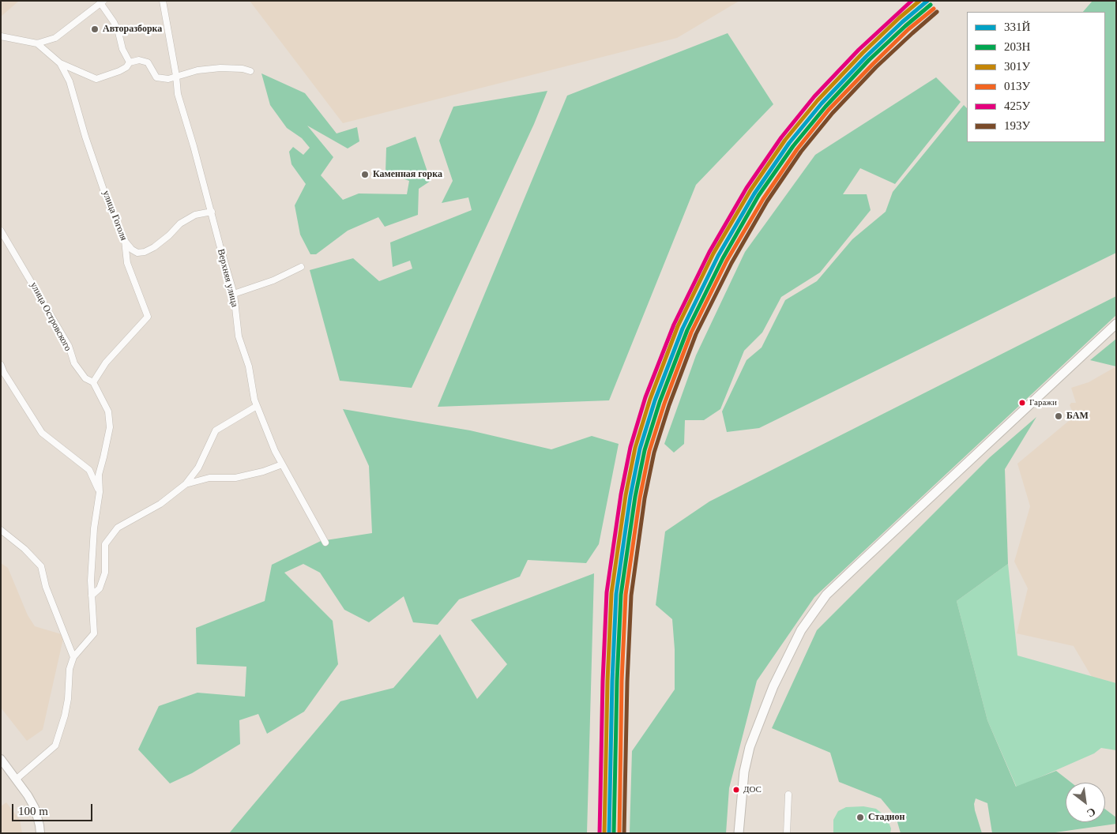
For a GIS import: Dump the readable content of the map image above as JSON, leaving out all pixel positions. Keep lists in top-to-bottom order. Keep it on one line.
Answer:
{"streets":{"street":["улица Гоголя","Верхняя улица","улица Островского"]},"crossings":[["улица Гоголя","улица Островского"]],"places":["Авторазборка","Каменная горка","Гаражи","БАМ","ДОС","Стадион"],"lines":["transit line 331Й","transit line 301У","transit line 425У","transit line 203Н","transit line 013У","transit line 193У"],"legend":["331Й","203Н","301У","013У","425У","193У"],"scale_bar":"100 m","north":"bottom right"}
